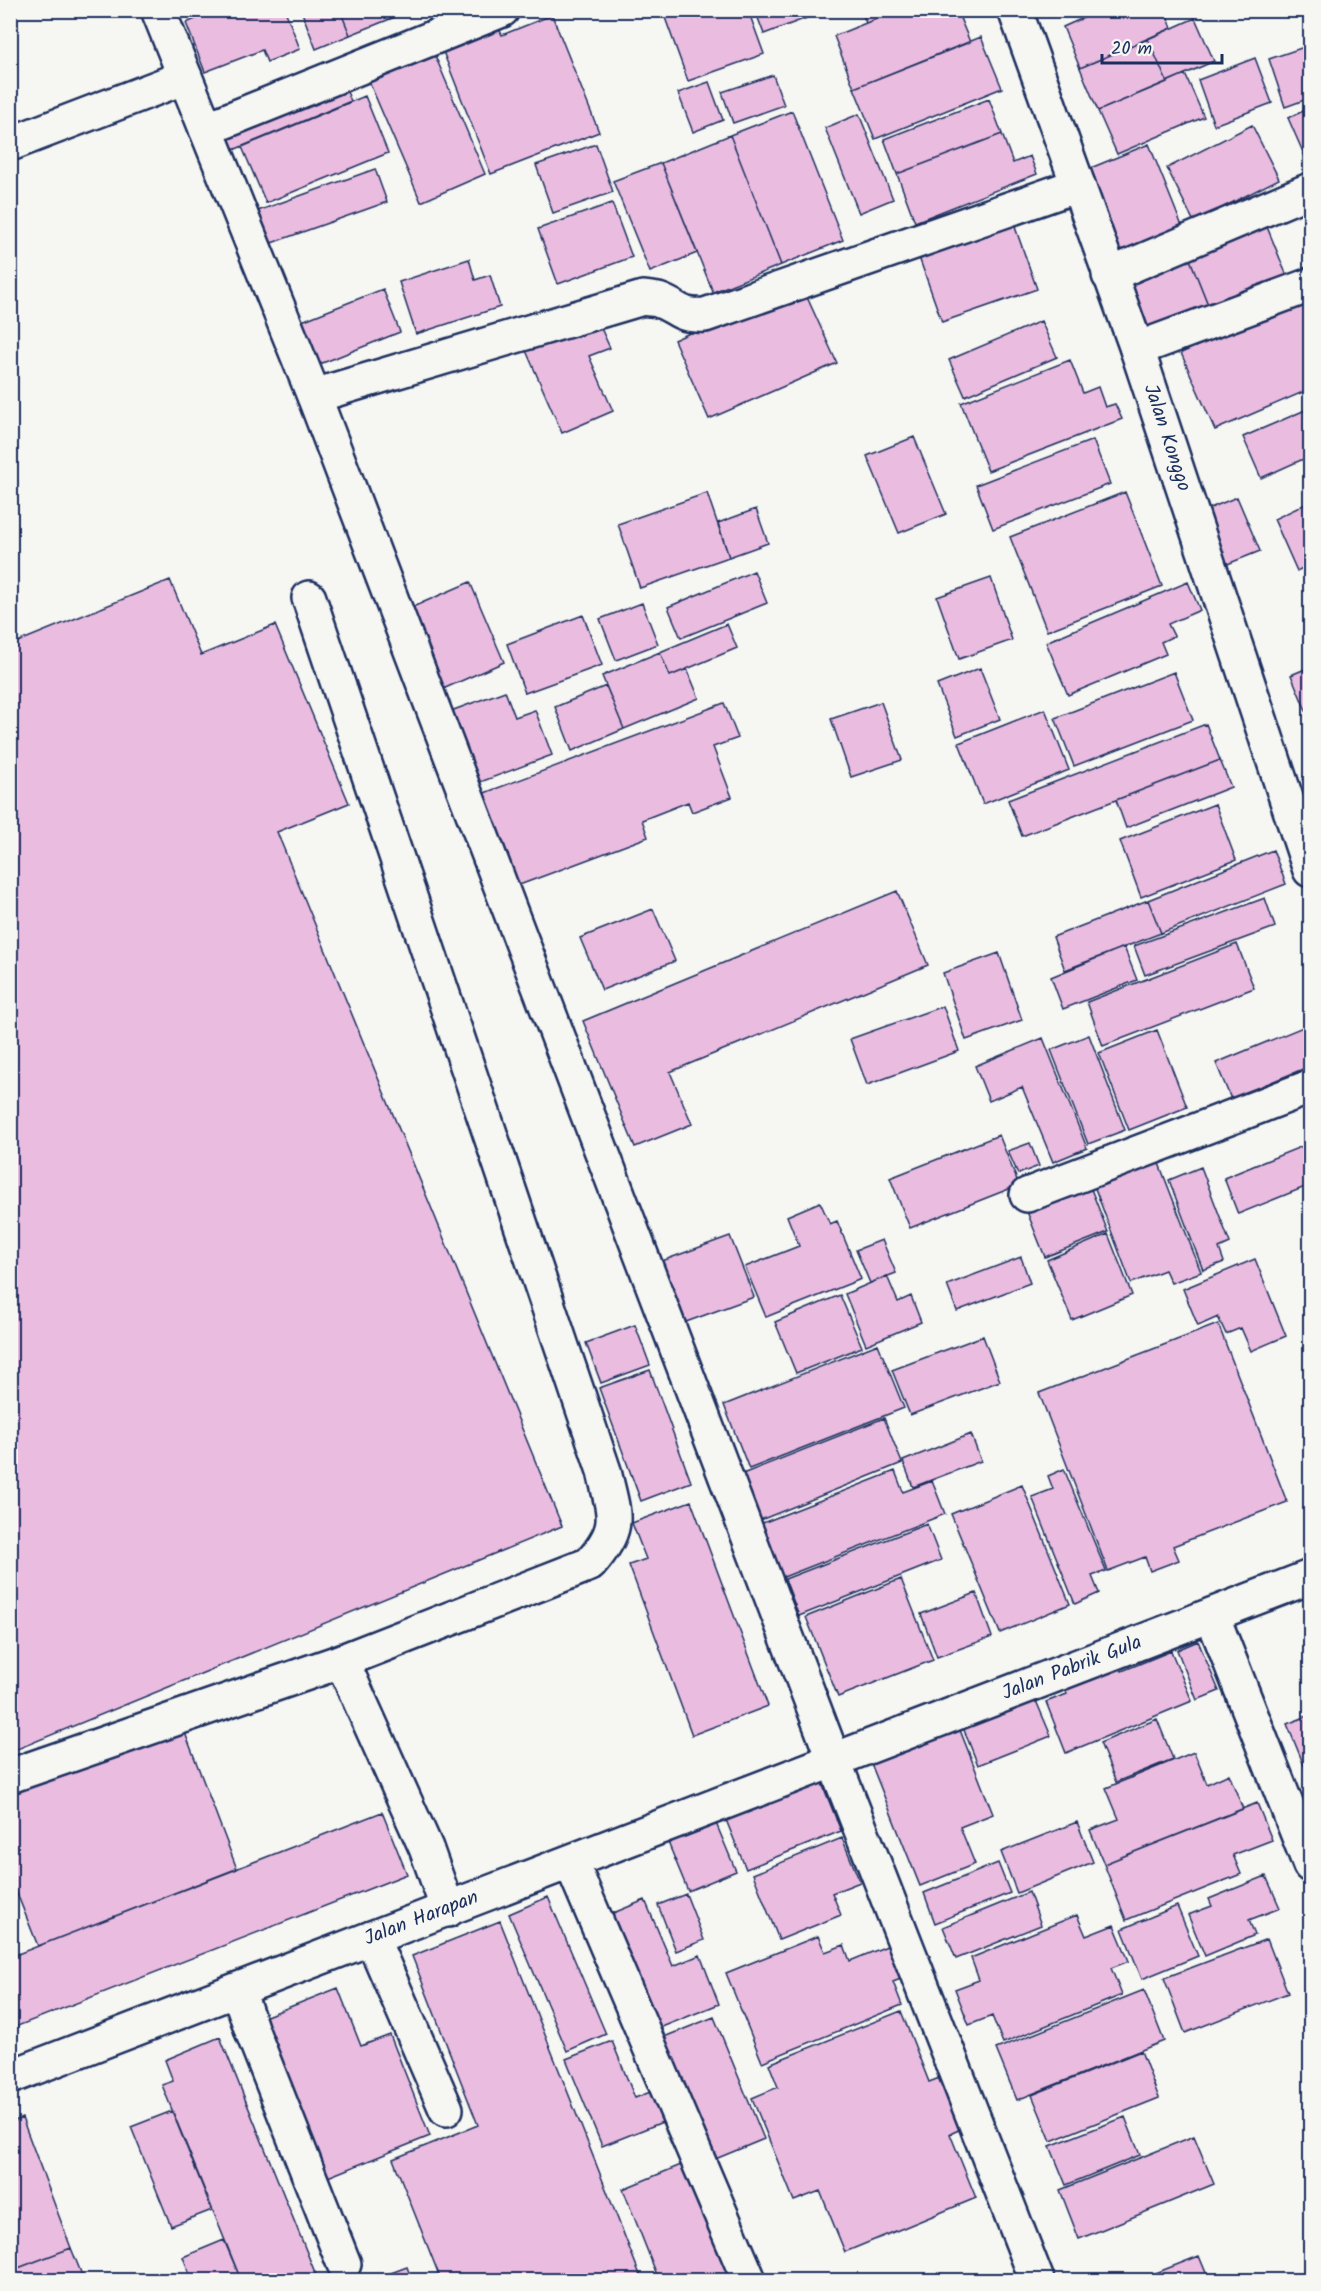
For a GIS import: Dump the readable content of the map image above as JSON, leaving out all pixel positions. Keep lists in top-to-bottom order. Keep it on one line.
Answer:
{"streets":{"street":["Jalan Konggo","Jalan Pabrik Gula","Jalan Harapan"]},"crossings":[["Jalan Pabrik Gula","Jalan Harapan"]],"scale_bar":"20 m"}
